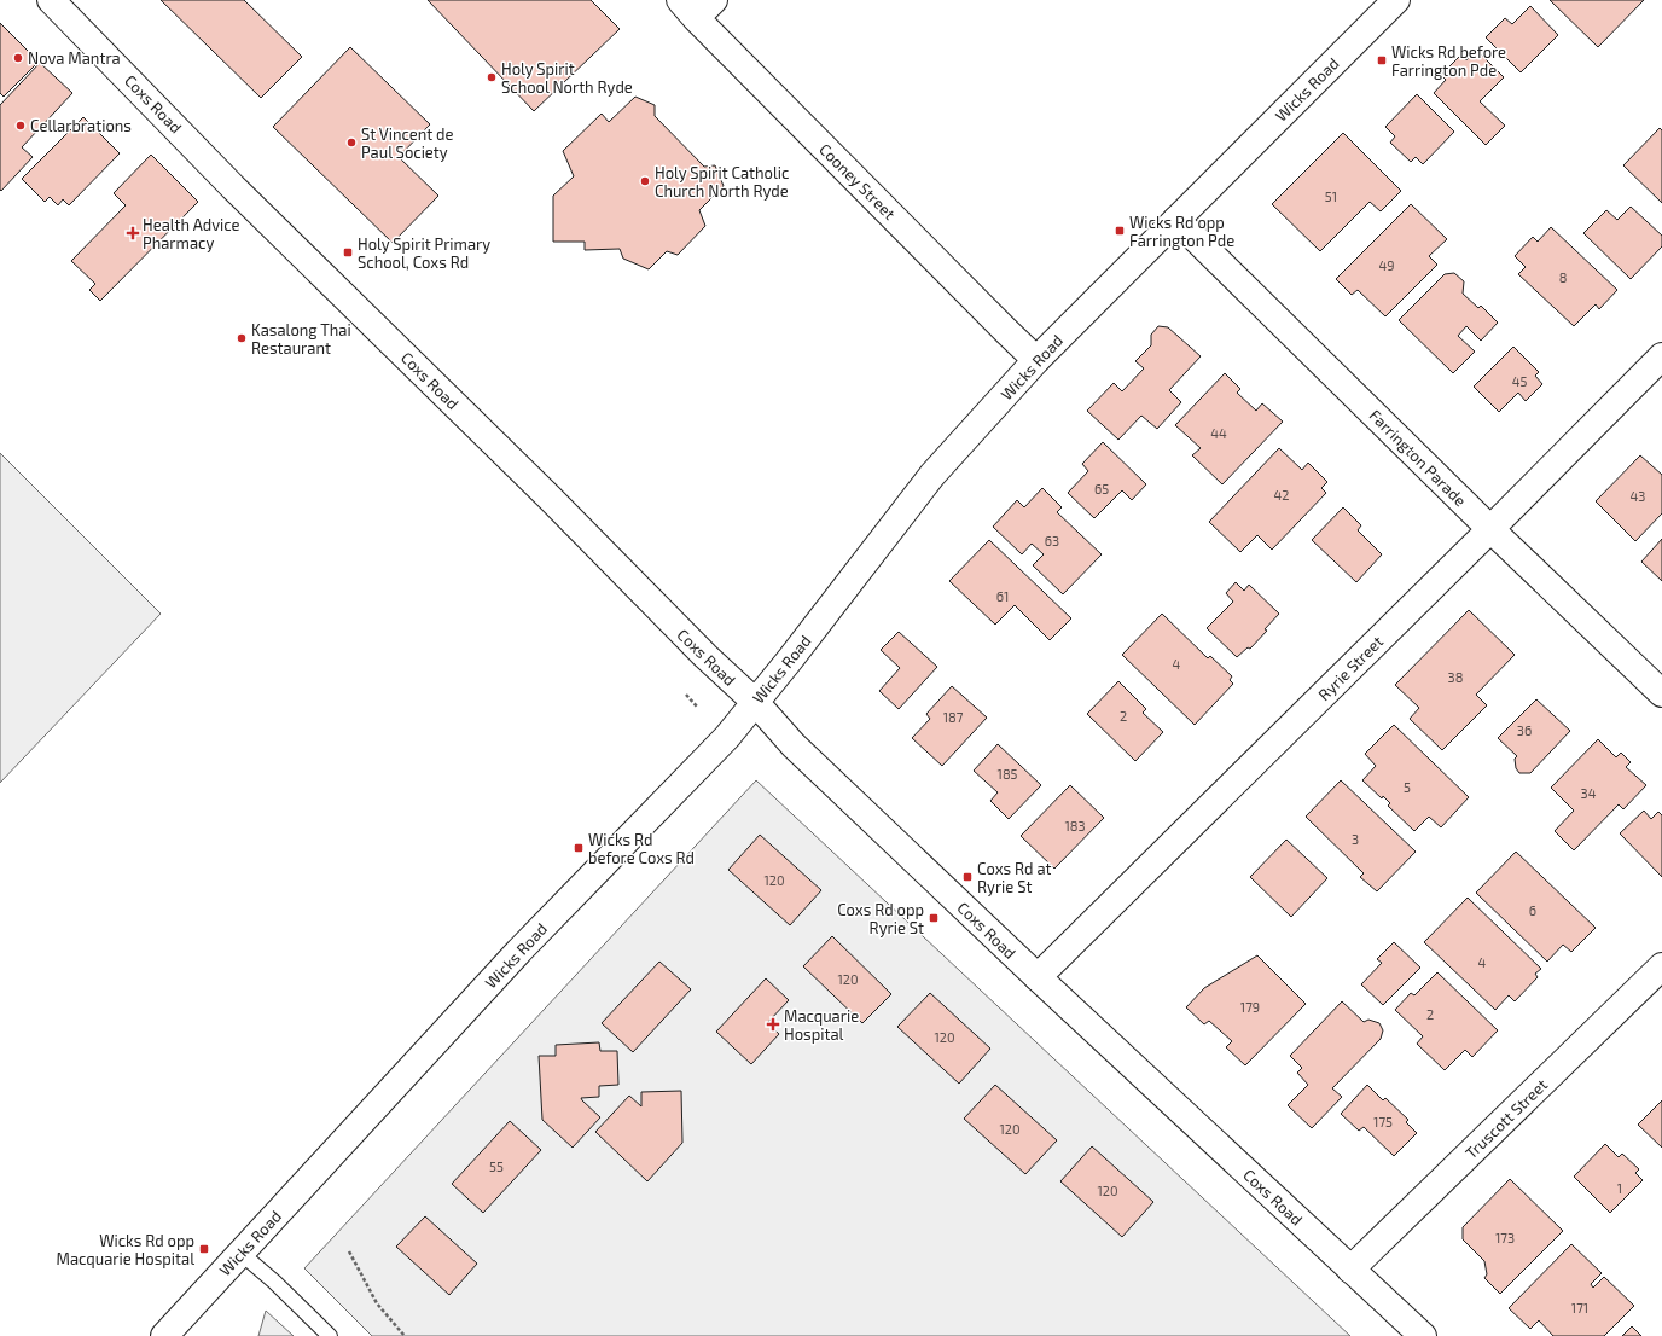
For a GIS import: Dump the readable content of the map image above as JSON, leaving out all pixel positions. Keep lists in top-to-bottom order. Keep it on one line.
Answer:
{"streets":{"street":["Wicks Road","Coxs Road","Cooney Street","Farrington Parade","Ryrie Street","Truscott Street"]},"crossings":[["Wicks Road","Coxs Road"],["Wicks Road","Cooney Street"],["Wicks Road","Farrington Parade"],["Coxs Road","Ryrie Street"],["Coxs Road","Truscott Street"],["Farrington Parade","Ryrie Street"]],"places":{"other":["Nova Mantra","Holy Spirit School North Ryde","Cellarbrations","St Vincent de Paul Society","Holy Spirit Catholic Church North Ryde","Kasalong Thai Restaurant"],"transit":["Wicks Rd before Farrington Pde","Wicks Rd opp Farrington Pde","Holy Spirit Primary School, Coxs Rd","Wicks Rd before Coxs Rd","Coxs Rd at Ryrie St","Coxs Rd opp Ryrie St","Wicks Rd opp Macquarie Hospital"],"health":["Health Advice Pharmacy","Macquarie Hospital"]},"house_numbers":["51","49","8","45","44","65","42","43","63","61","4","38","2","187","36","185","5","34","183","3","120","6","4","120","179","2","120","175","120","55","1","120","173","171"]}
